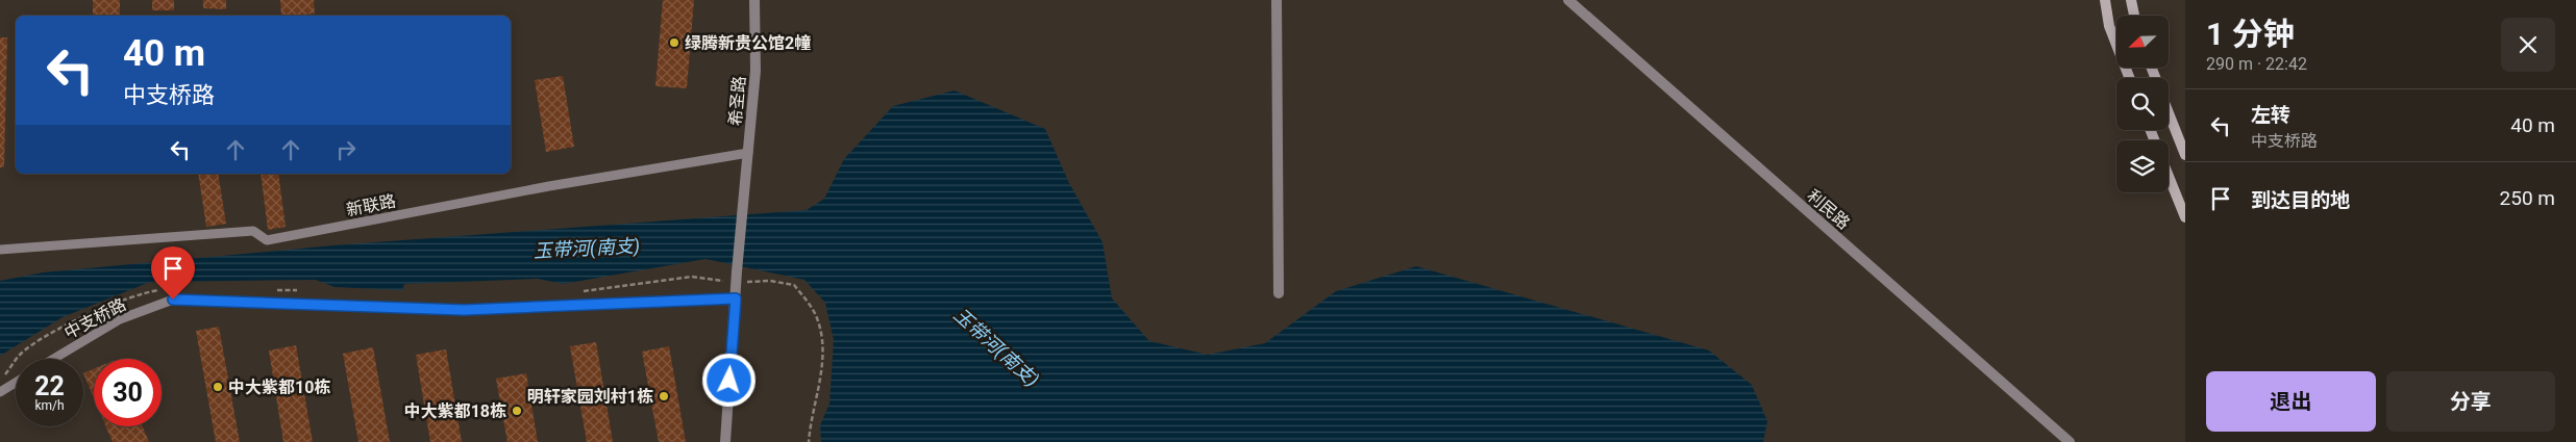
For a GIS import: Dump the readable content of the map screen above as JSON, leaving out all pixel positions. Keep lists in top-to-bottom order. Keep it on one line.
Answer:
{"streets":{"street":["希圣路","利民路"],"lane":["新联路","中支桥路"]},"crossings":[["希圣路","新联路"],["希圣路","中支桥路"]],"water":["玉带河(南支)"],"places":["绿腾新贵公馆2幢","中大紫都10栋","明轩家园刘村1栋","中大紫都18栋"],"north":"bottom left","page":{"heading":["1 分钟","290 m · 22:42"],"turn":["40 m","中支桥路"],"list":[{"name":"左转","note":"中支桥路","value":"40 m"},{"name":"到达目的地","value":"250 m"}],"speed":"22 km/h","limit":"30","buttons":["退出","分享"]}}
